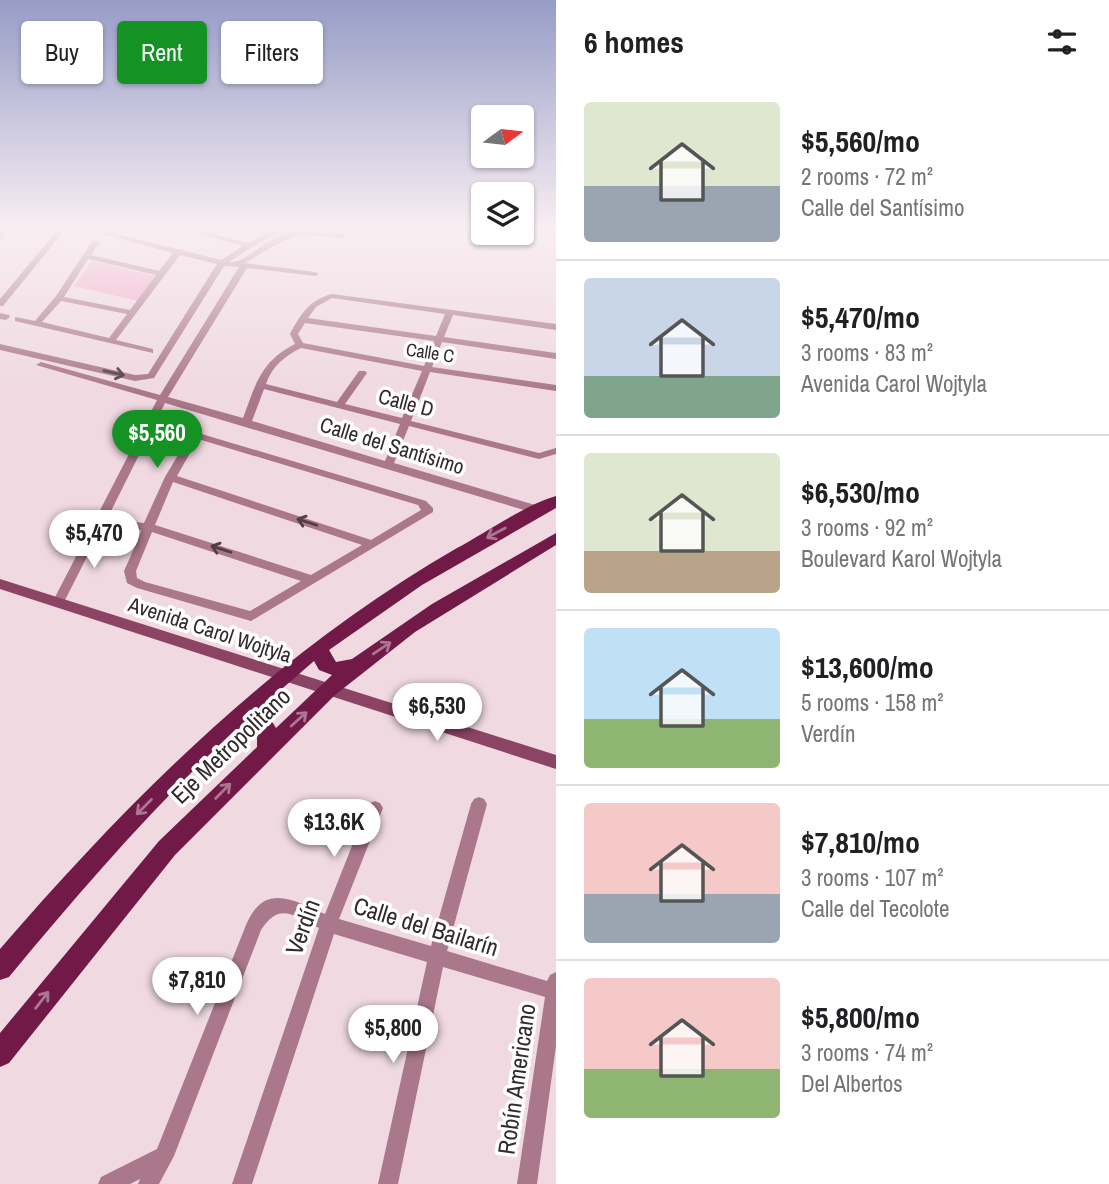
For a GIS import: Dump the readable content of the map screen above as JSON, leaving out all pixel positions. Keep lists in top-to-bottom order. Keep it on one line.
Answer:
{"streets":{"main road":["Eje Metropolitano"],"street":["Calle C","Calle D","Calle del Santísimo","Avenida Carol Wojtyla","Verdín","Calle del Bailarín","Robín Americano"]},"crossings":[["Calle del Santísimo","Eje Metropolitano"],["Avenida Carol Wojtyla","Eje Metropolitano"],["Verdín","Calle del Bailarín"],["Calle del Bailarín","Robín Americano"]],"north":"right","page":{"heading":"6 homes","chip":["Buy","Rent","Filters"],"list":[{"name":"$5,560/mo","note":"2 rooms · 72 m² · Calle del Santísimo"},{"name":"$5,470/mo","note":"3 rooms · 83 m² · Avenida Carol Wojtyla"},{"name":"$6,530/mo","note":"3 rooms · 92 m² · Boulevard Karol Wojtyla"},{"name":"$13,600/mo","note":"5 rooms · 158 m² · Verdín"},{"name":"$7,810/mo","note":"3 rooms · 107 m² · Calle del Tecolote"},{"name":"$5,800/mo","note":"3 rooms · 74 m² · Del Albertos"}],"price":["$5,560","$5,470","$6,530","$13.6K","$7,810","$5,800"]}}
